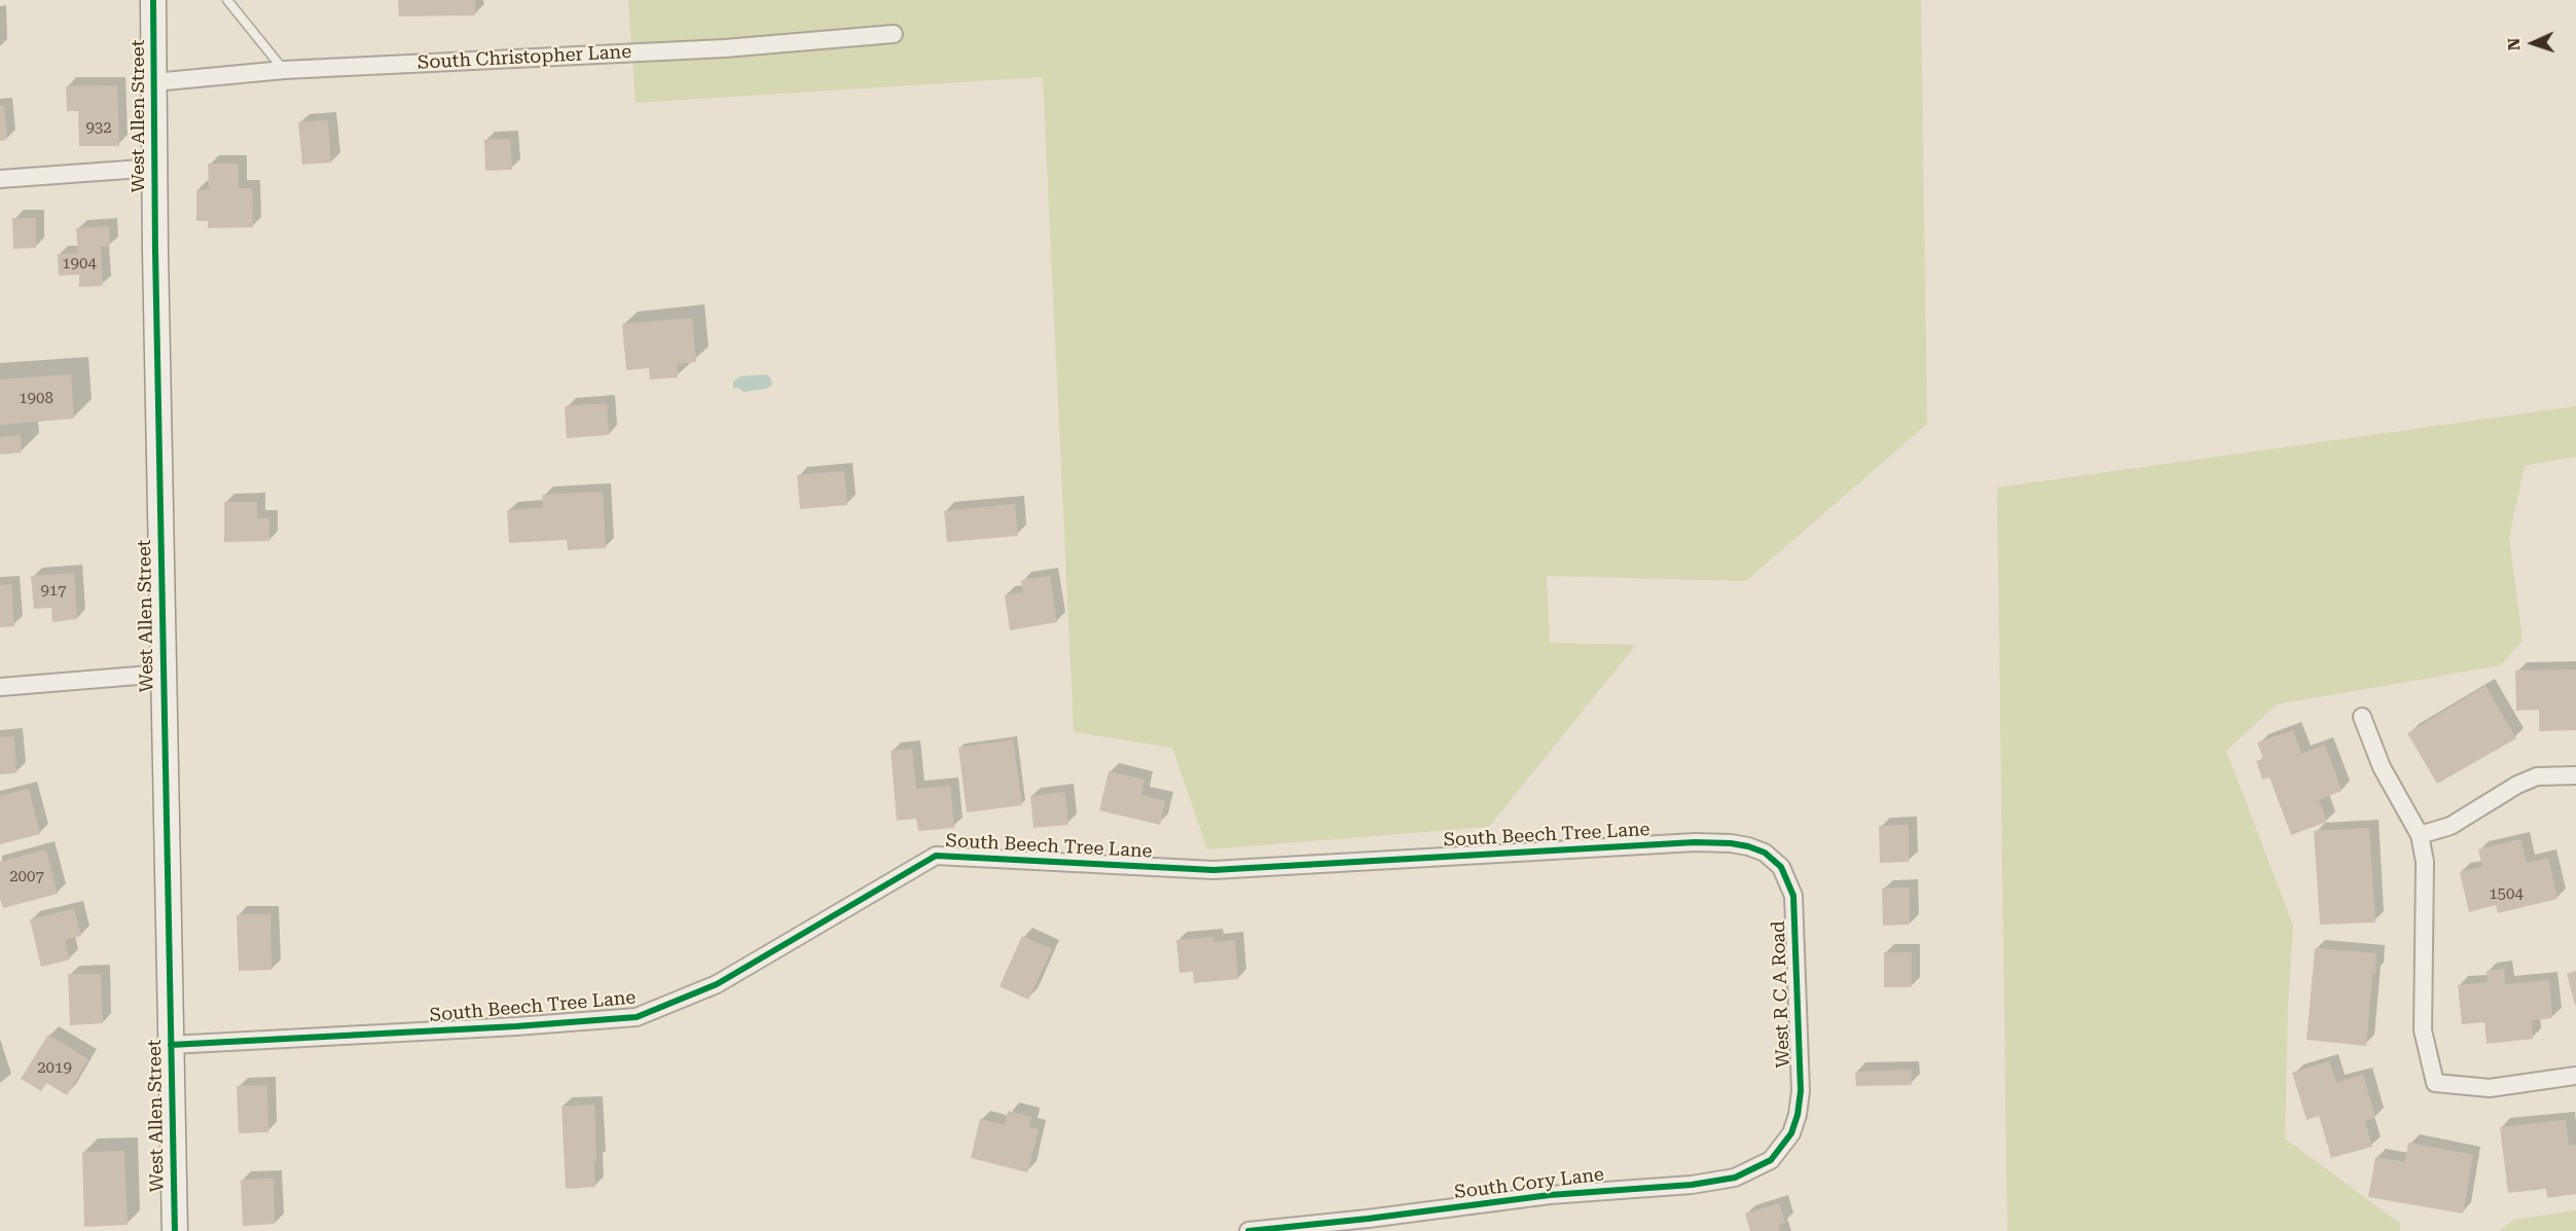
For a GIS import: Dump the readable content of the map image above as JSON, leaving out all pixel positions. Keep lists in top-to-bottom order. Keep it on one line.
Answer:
{"streets":{"street":["South Christopher Lane","West Allen Street","South Beech Tree Lane","West R C A Road","South Cory Lane"]},"crossings":[["South Christopher Lane","West Allen Street"],["West Allen Street","South Beech Tree Lane"],["South Beech Tree Lane","West R C A Road"],["West R C A Road","South Cory Lane"]],"house_numbers":["932","1904","1908","917","2007","1504","2019"],"north":"left"}
